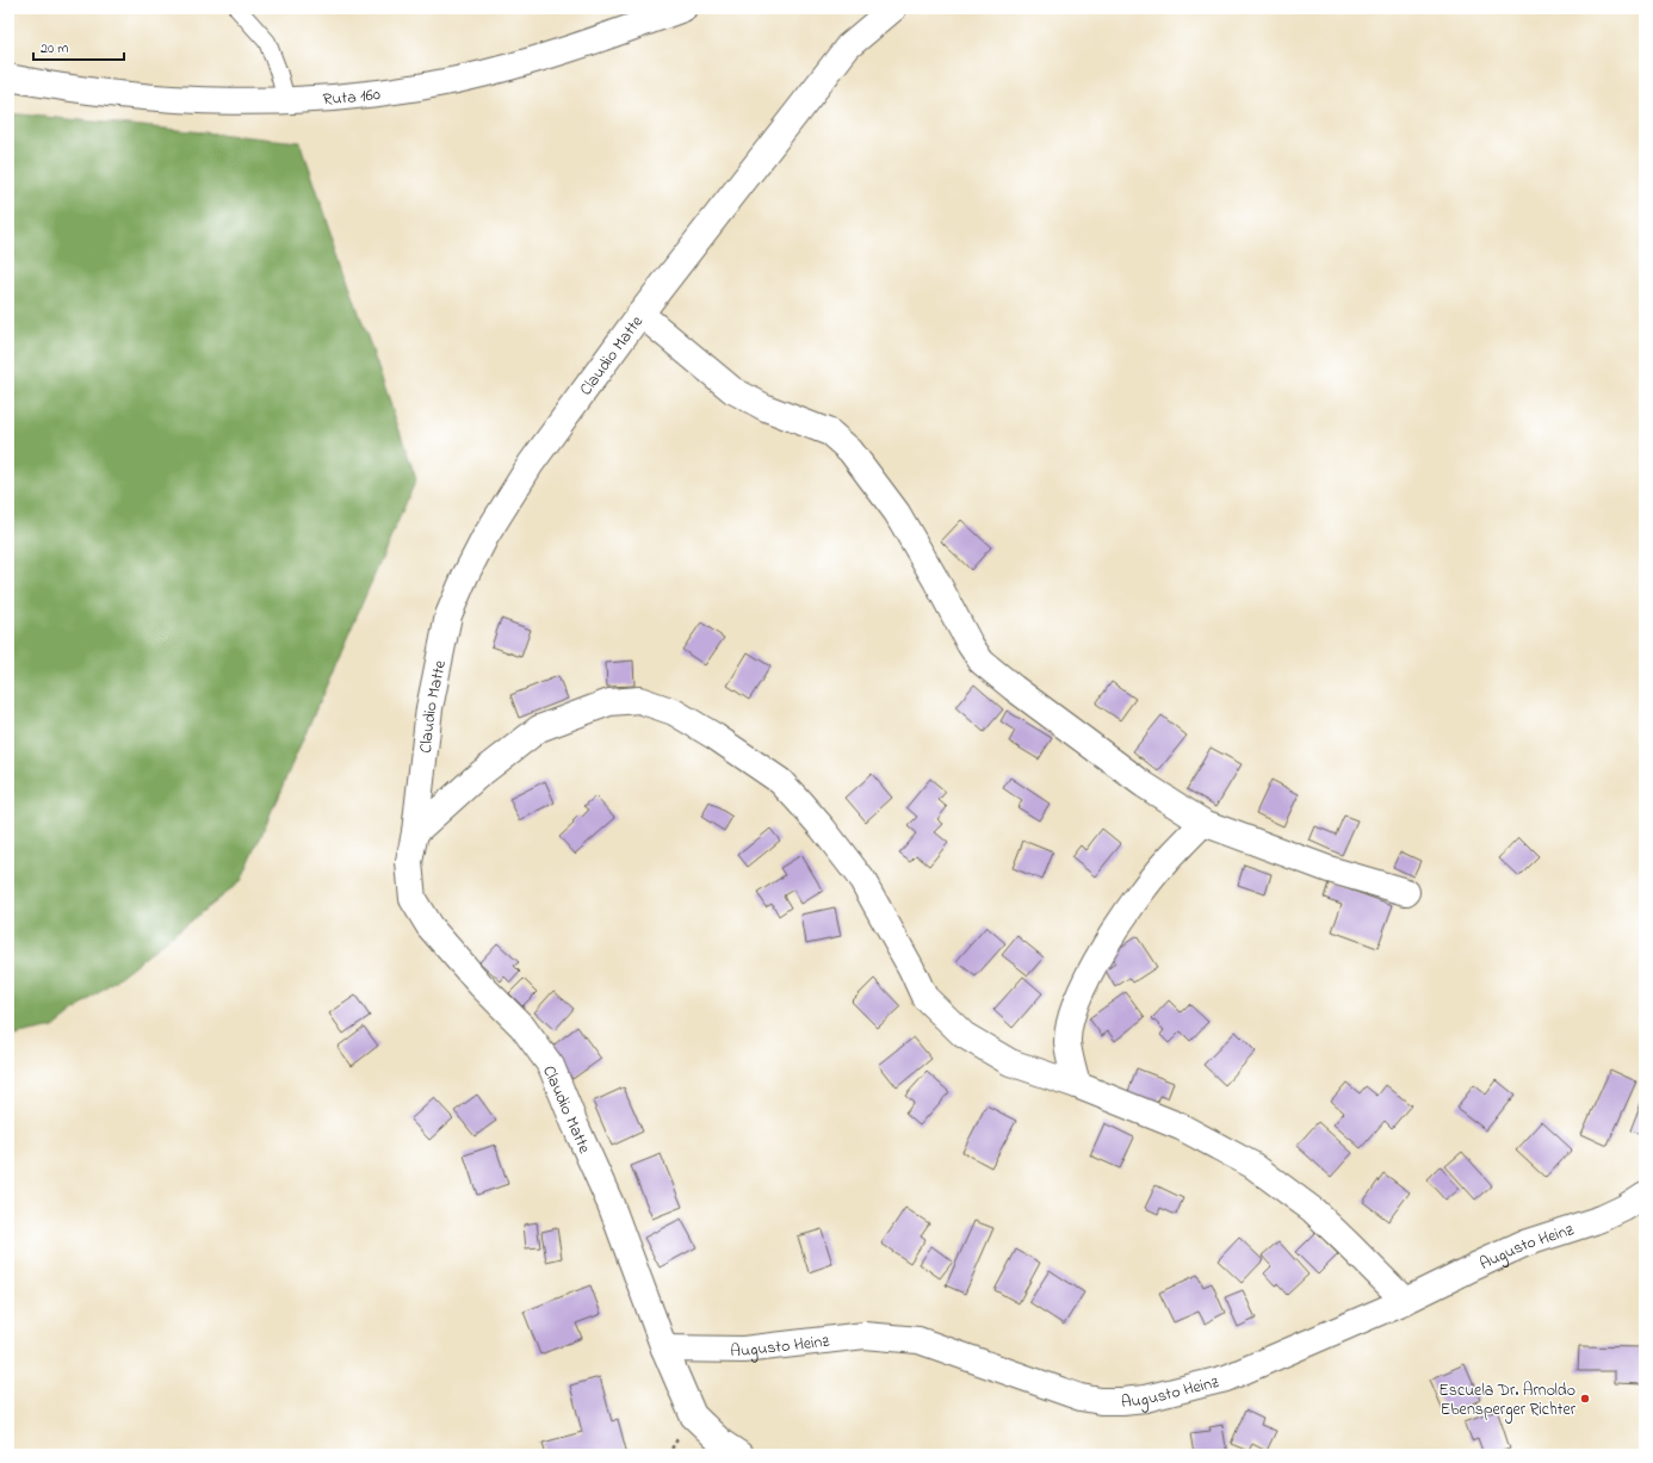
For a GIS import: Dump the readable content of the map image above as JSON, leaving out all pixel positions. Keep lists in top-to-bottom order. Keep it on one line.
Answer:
{"streets":{"street":["Ruta 160","Claudio Matte","Augusto Heinz"]},"crossings":[["Claudio Matte","Augusto Heinz"]],"places":["Escuela Dr. Arnoldo Ebensperger Richter"],"scale_bar":"20 m"}
